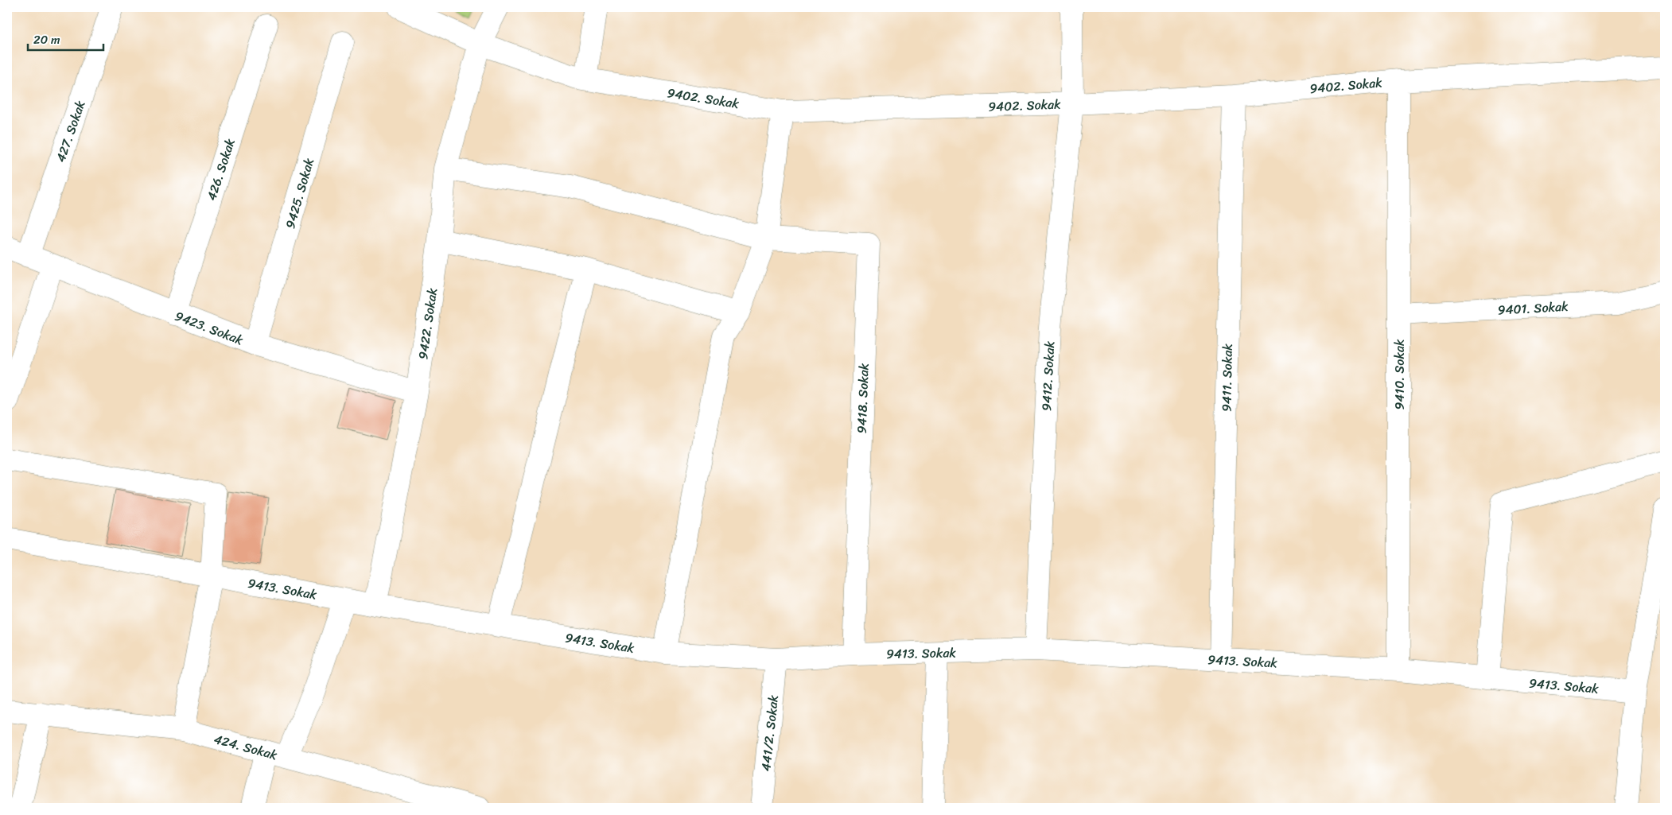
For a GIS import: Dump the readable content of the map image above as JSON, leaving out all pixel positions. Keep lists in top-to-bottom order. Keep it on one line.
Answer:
{"streets":{"street":["9402. Sokak","427. Sokak","426. Sokak","9425. Sokak","9401. Sokak","9422. Sokak","9423. Sokak","9410. Sokak","9412. Sokak","9411. Sokak","9418. Sokak","9413. Sokak","441/2. Sokak","424. Sokak"]},"crossings":[["9402. Sokak","9422. Sokak"],["9402. Sokak","9410. Sokak"],["9402. Sokak","9412. Sokak"],["9402. Sokak","9411. Sokak"],["427. Sokak","9423. Sokak"],["426. Sokak","9423. Sokak"],["9425. Sokak","9423. Sokak"],["9401. Sokak","9410. Sokak"],["9422. Sokak","9423. Sokak"],["9422. Sokak","9413. Sokak"],["9410. Sokak","9413. Sokak"],["9412. Sokak","9413. Sokak"],["9411. Sokak","9413. Sokak"],["9418. Sokak","9413. Sokak"],["9413. Sokak","441/2. Sokak"]],"scale_bar":"20 m"}
